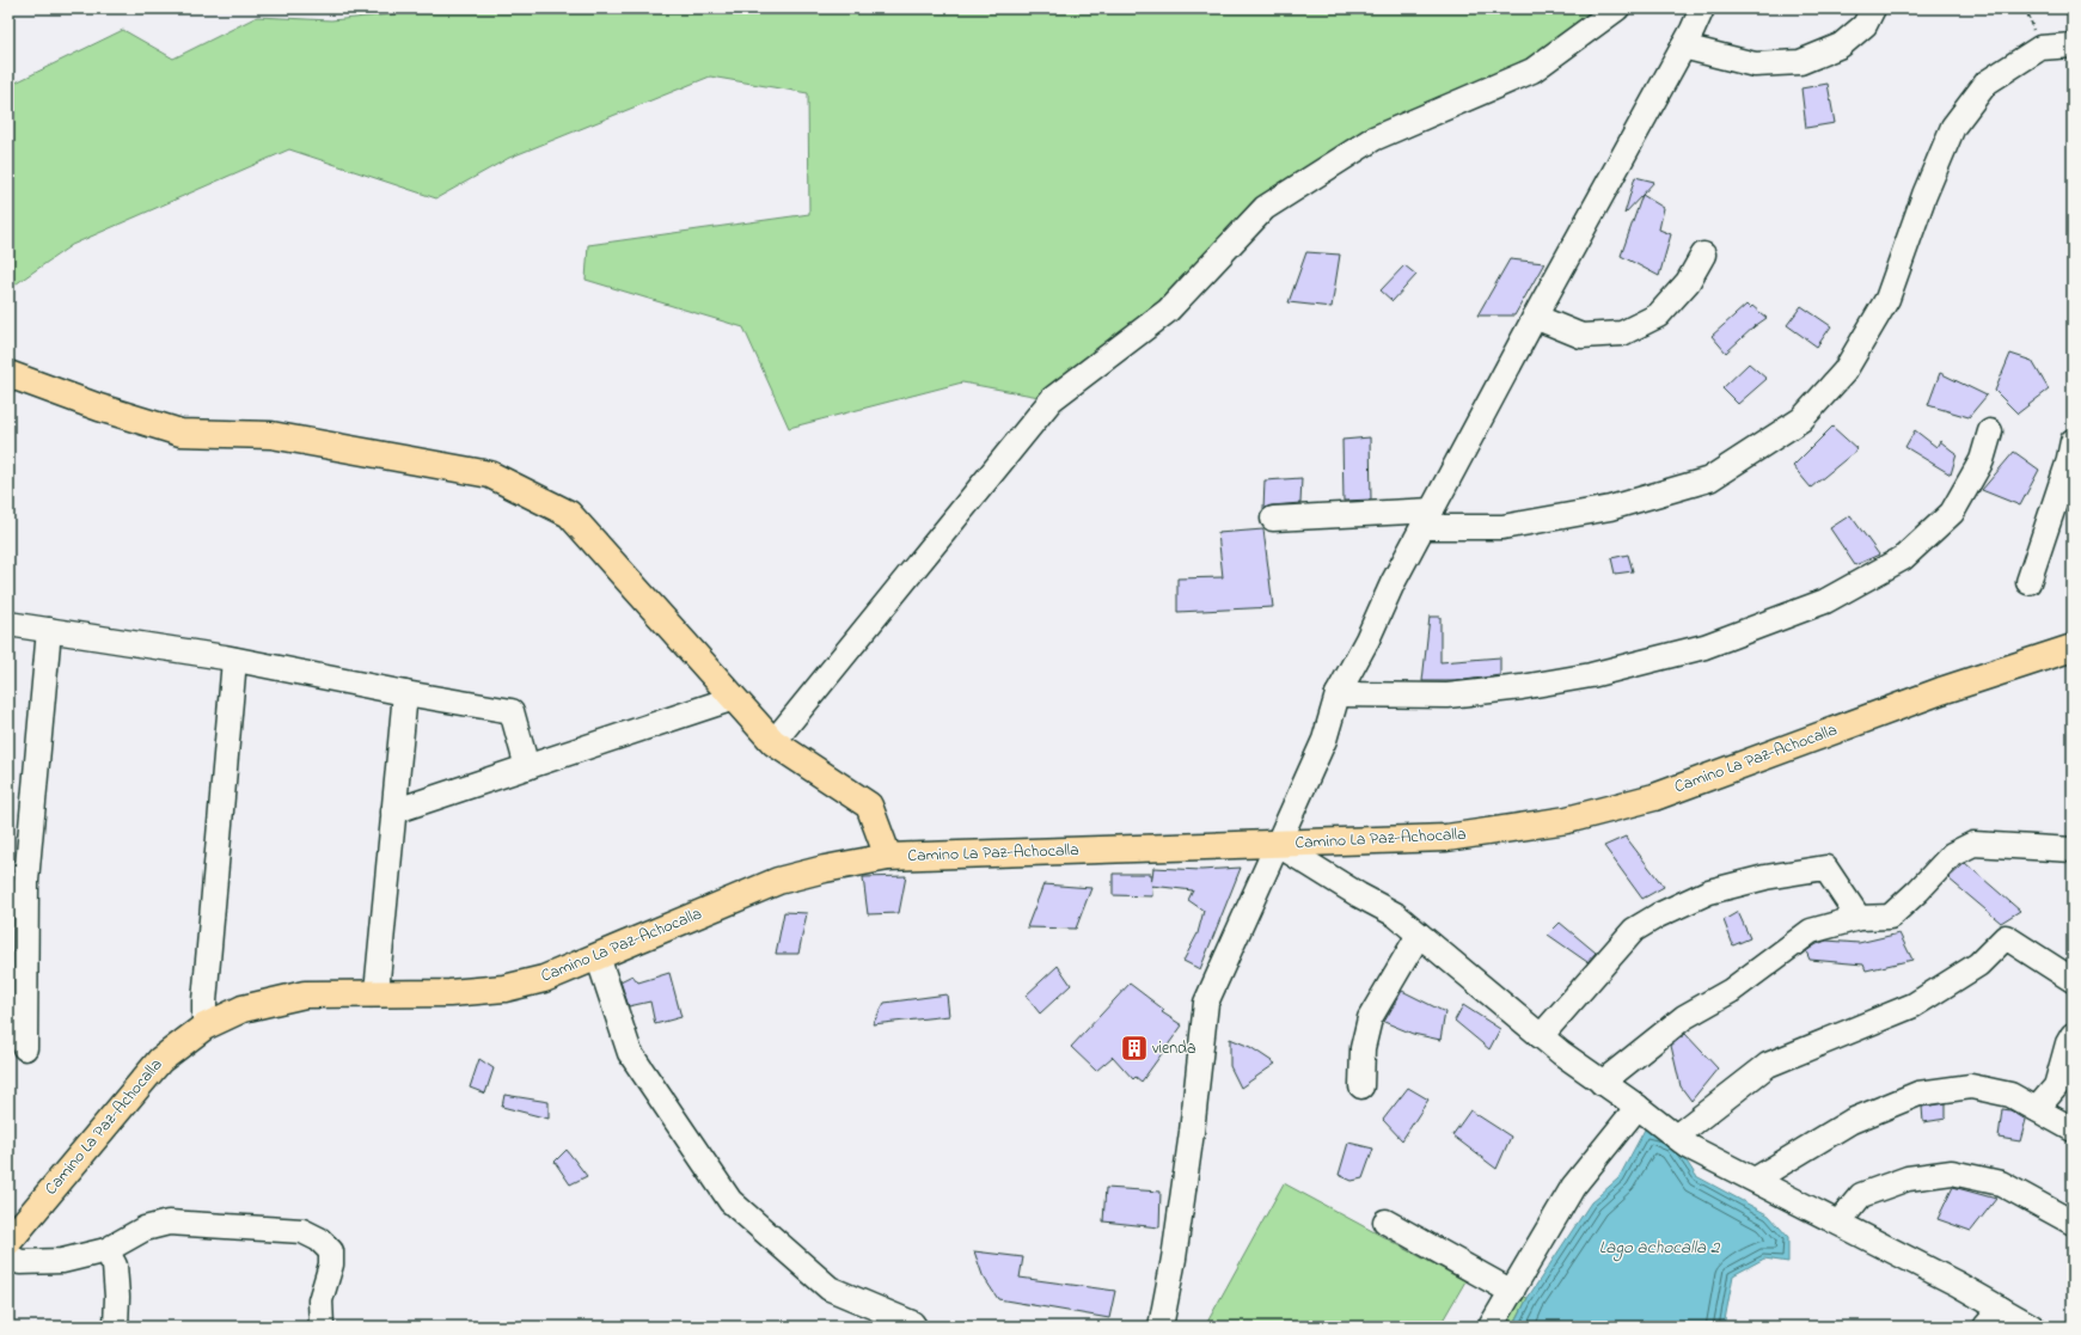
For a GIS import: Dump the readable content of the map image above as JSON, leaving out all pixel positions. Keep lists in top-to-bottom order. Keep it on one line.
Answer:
{"streets":{"main road":["Camino La Paz-Achocalla"]},"water":["Lago achocalla 2"],"places":{"building":["vienda"]}}
